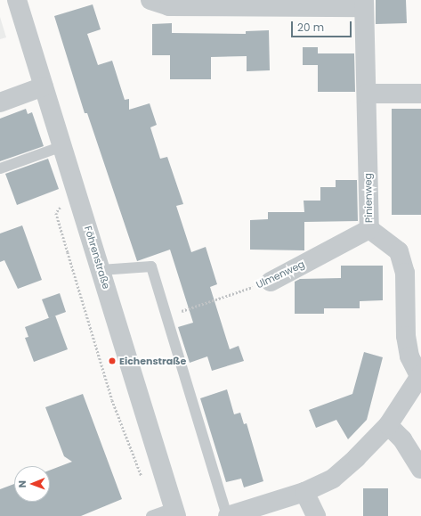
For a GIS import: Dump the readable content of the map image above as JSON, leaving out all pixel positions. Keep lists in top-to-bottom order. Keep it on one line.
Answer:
{"streets":{"street":["Pinienweg","Föhrenstraße","Ulmenweg"]},"crossings":[["Pinienweg","Ulmenweg"]],"places":["Eichenstraße"],"scale_bar":"20 m","north":"left"}
